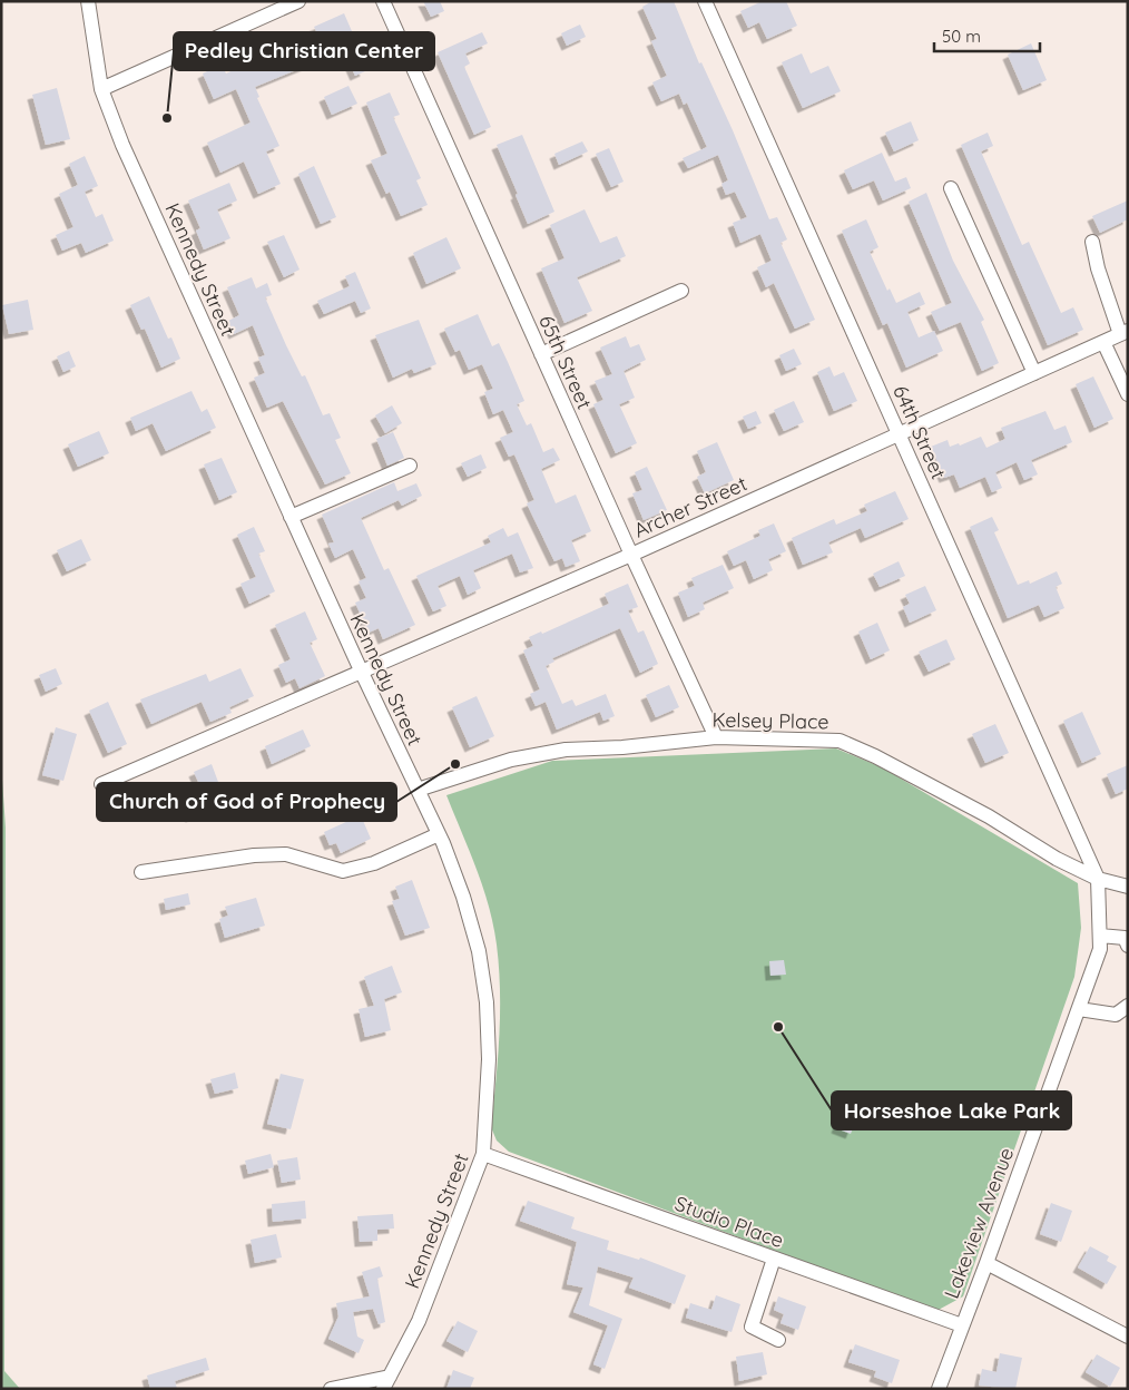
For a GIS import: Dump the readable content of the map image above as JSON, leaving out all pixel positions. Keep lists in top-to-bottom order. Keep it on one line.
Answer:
{"streets":{"street":["Kennedy Street","65th Street","64th Street","Archer Street","Kelsey Place","Studio Place","Lakeview Avenue"]},"crossings":[["Kennedy Street","Archer Street"],["Kennedy Street","Kelsey Place"],["Kennedy Street","Studio Place"],["65th Street","Archer Street"],["65th Street","Kelsey Place"],["64th Street","Archer Street"],["64th Street","Kelsey Place"],["64th Street","Lakeview Avenue"],["Kelsey Place","Lakeview Avenue"],["Studio Place","Lakeview Avenue"]],"places":["Pedley Christian Center","Church of God of Prophecy","Horseshoe Lake Park"],"scale_bar":"50 m"}
